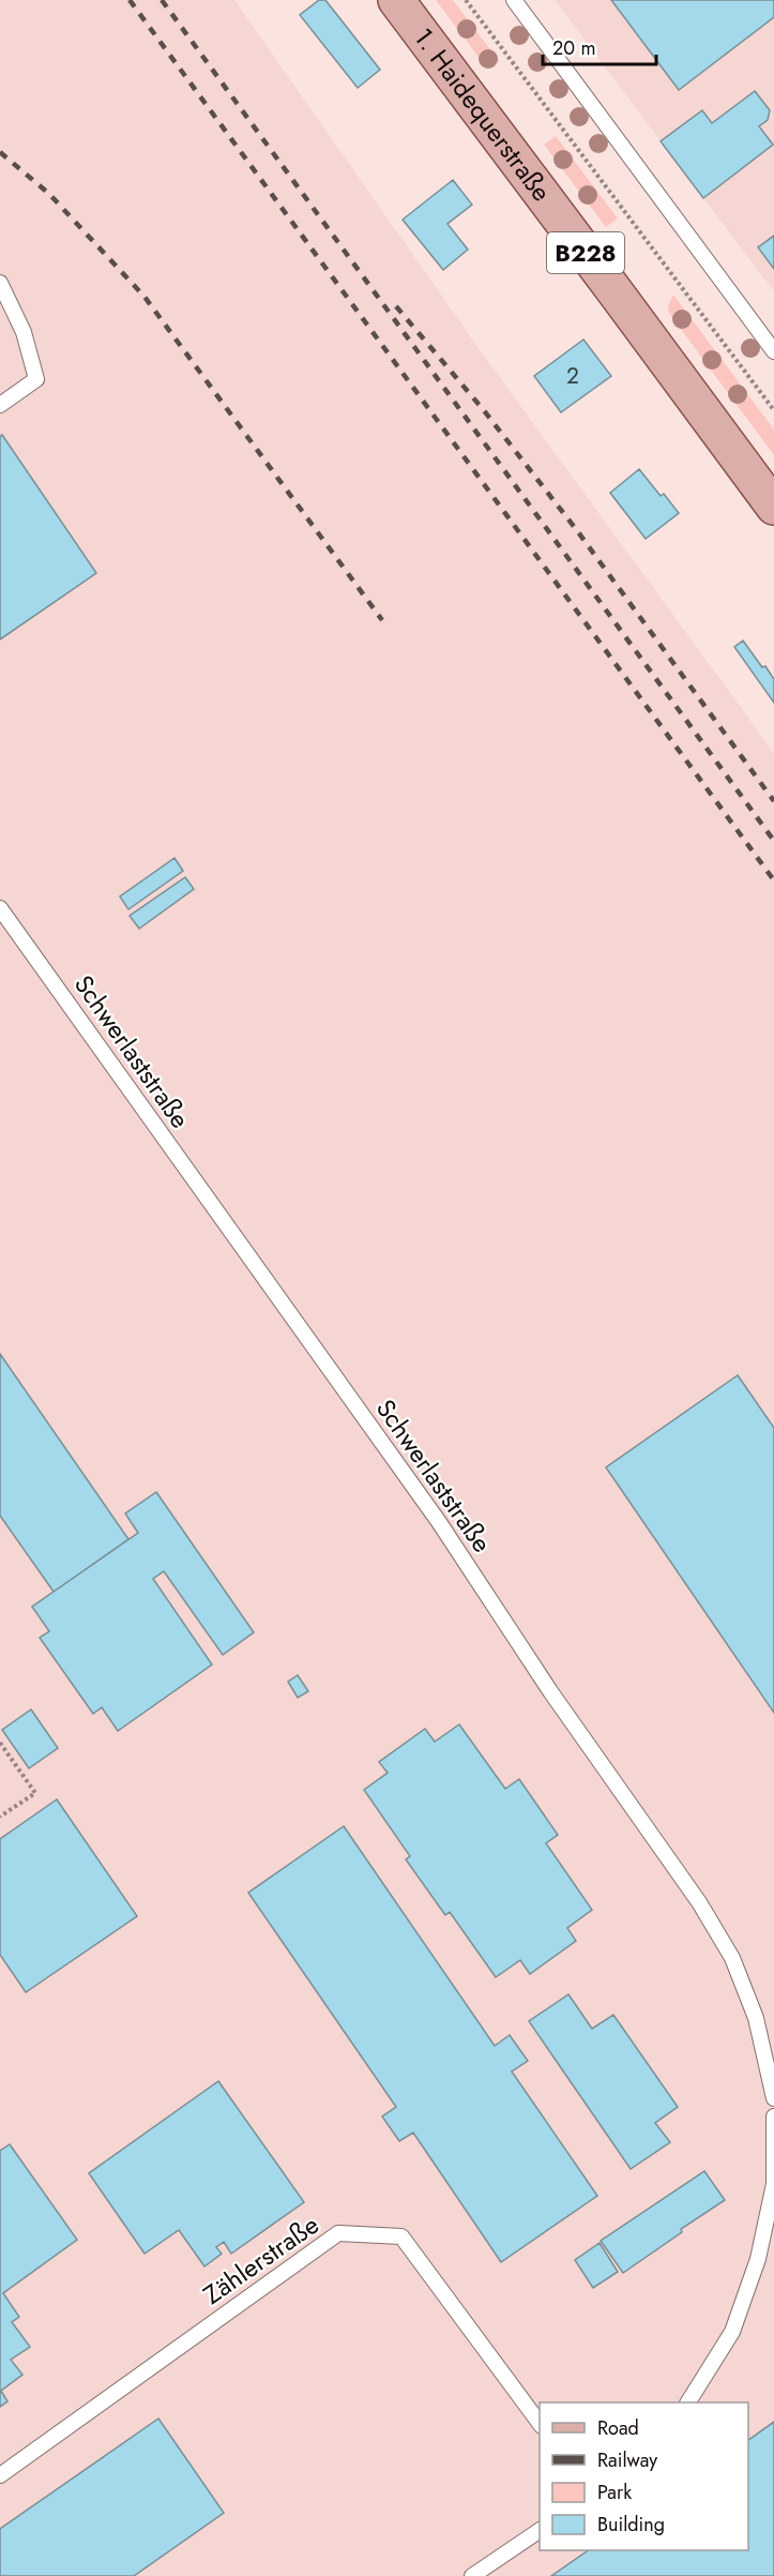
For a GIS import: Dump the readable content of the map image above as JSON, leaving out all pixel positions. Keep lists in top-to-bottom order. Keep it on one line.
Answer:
{"streets":{"main road":["1. Haidequerstraße","B228"],"lane":["Schwerlaststraße","Zählerstraße"]},"house_numbers":["2"],"legend":["Road","Railway","Park","Building"],"scale_bar":"20 m"}
